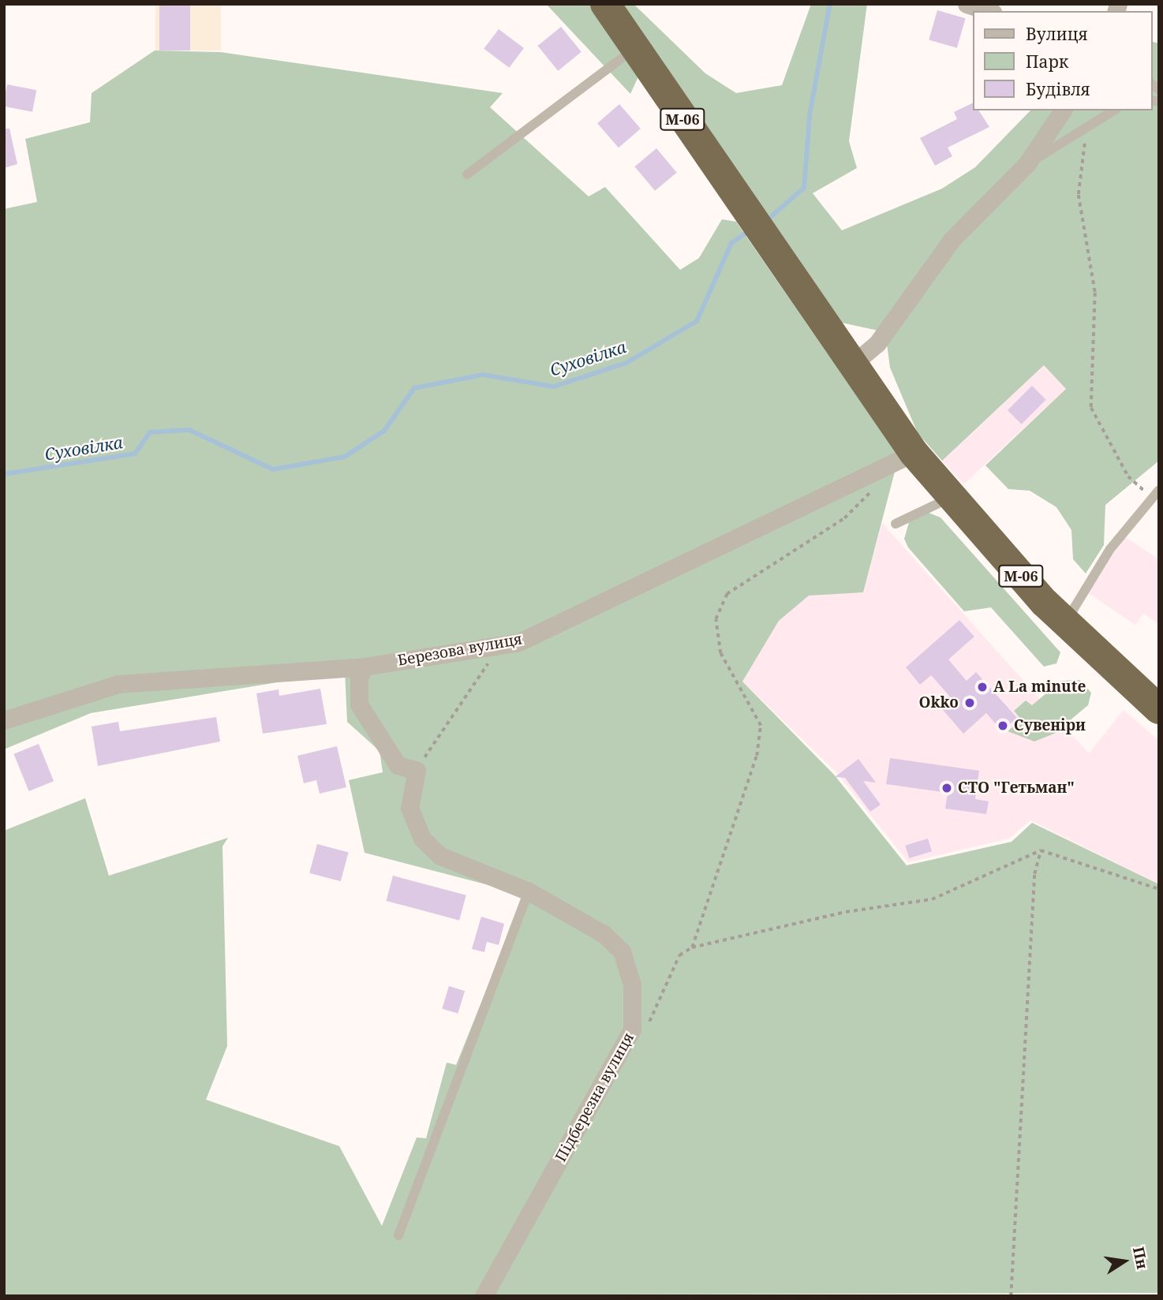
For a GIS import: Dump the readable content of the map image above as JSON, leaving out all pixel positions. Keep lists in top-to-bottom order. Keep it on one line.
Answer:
{"streets":{"highway":["М-06"],"street":["Березова вулиця","Підберезна вулиця"]},"crossings":[["М-06","Березова вулиця"]],"water":["Суховілка"],"places":["A La minute","Okko","Сувеніри","СТО \"Гетьман\""],"legend":["Вулиця","Парк","Будівля"],"north":"right"}
